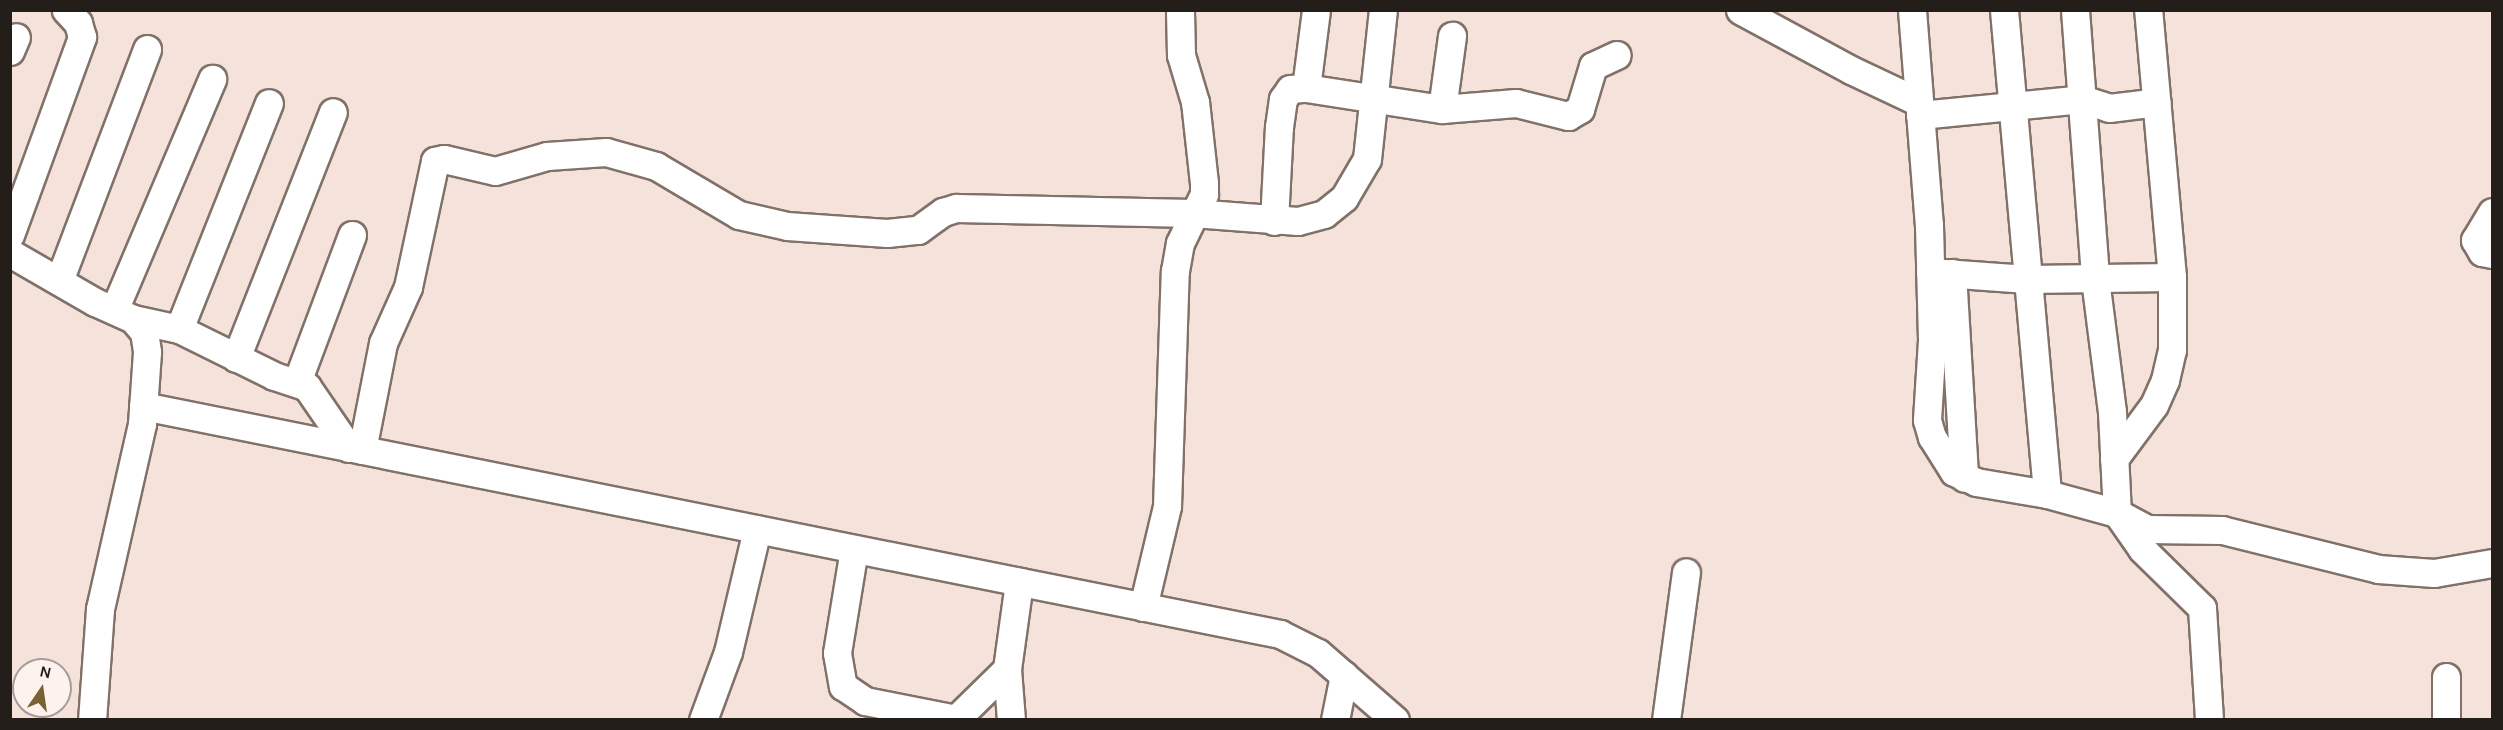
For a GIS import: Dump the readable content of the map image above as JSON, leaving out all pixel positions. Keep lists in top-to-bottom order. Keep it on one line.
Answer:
{"north":"top"}
